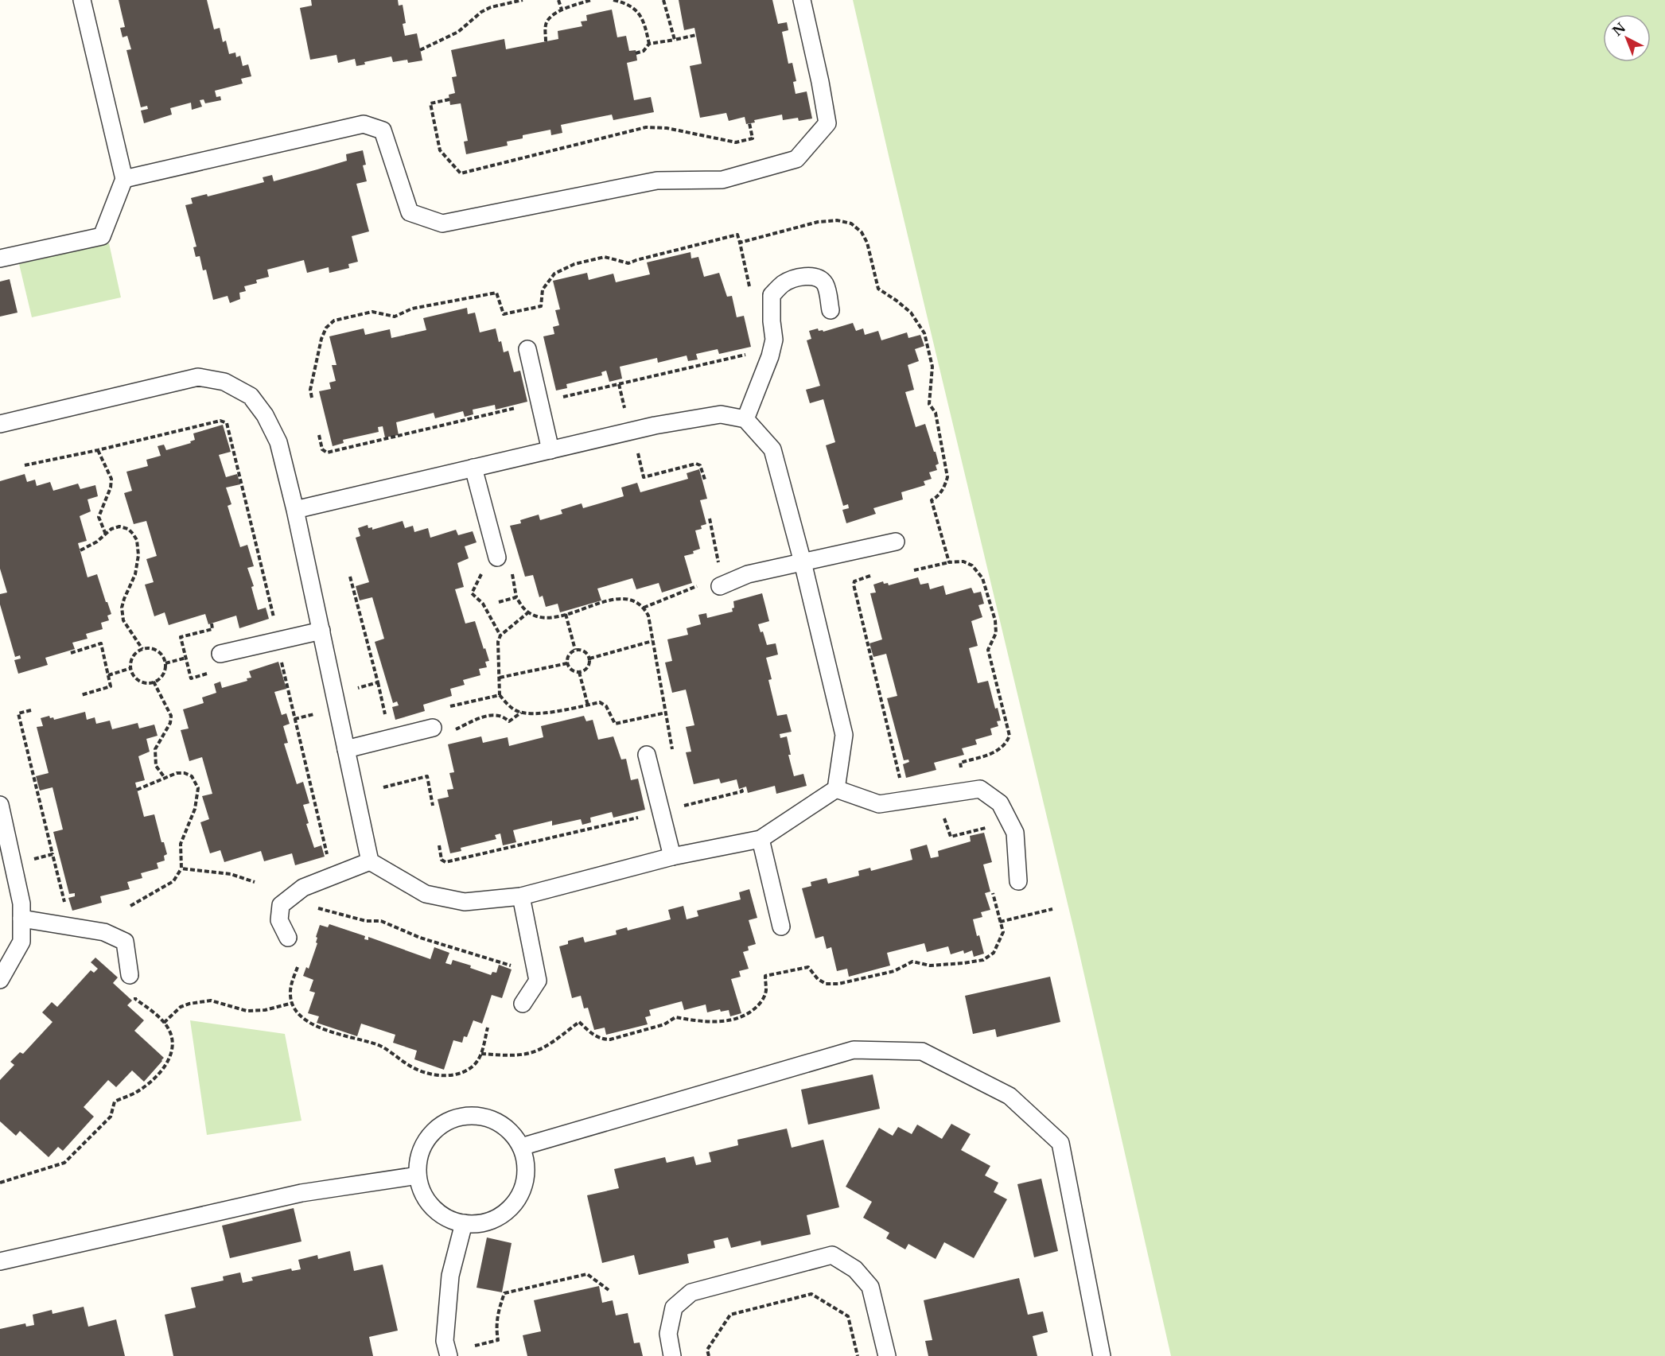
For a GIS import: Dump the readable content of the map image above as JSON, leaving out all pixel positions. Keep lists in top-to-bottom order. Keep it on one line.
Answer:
{"north":"top left"}
